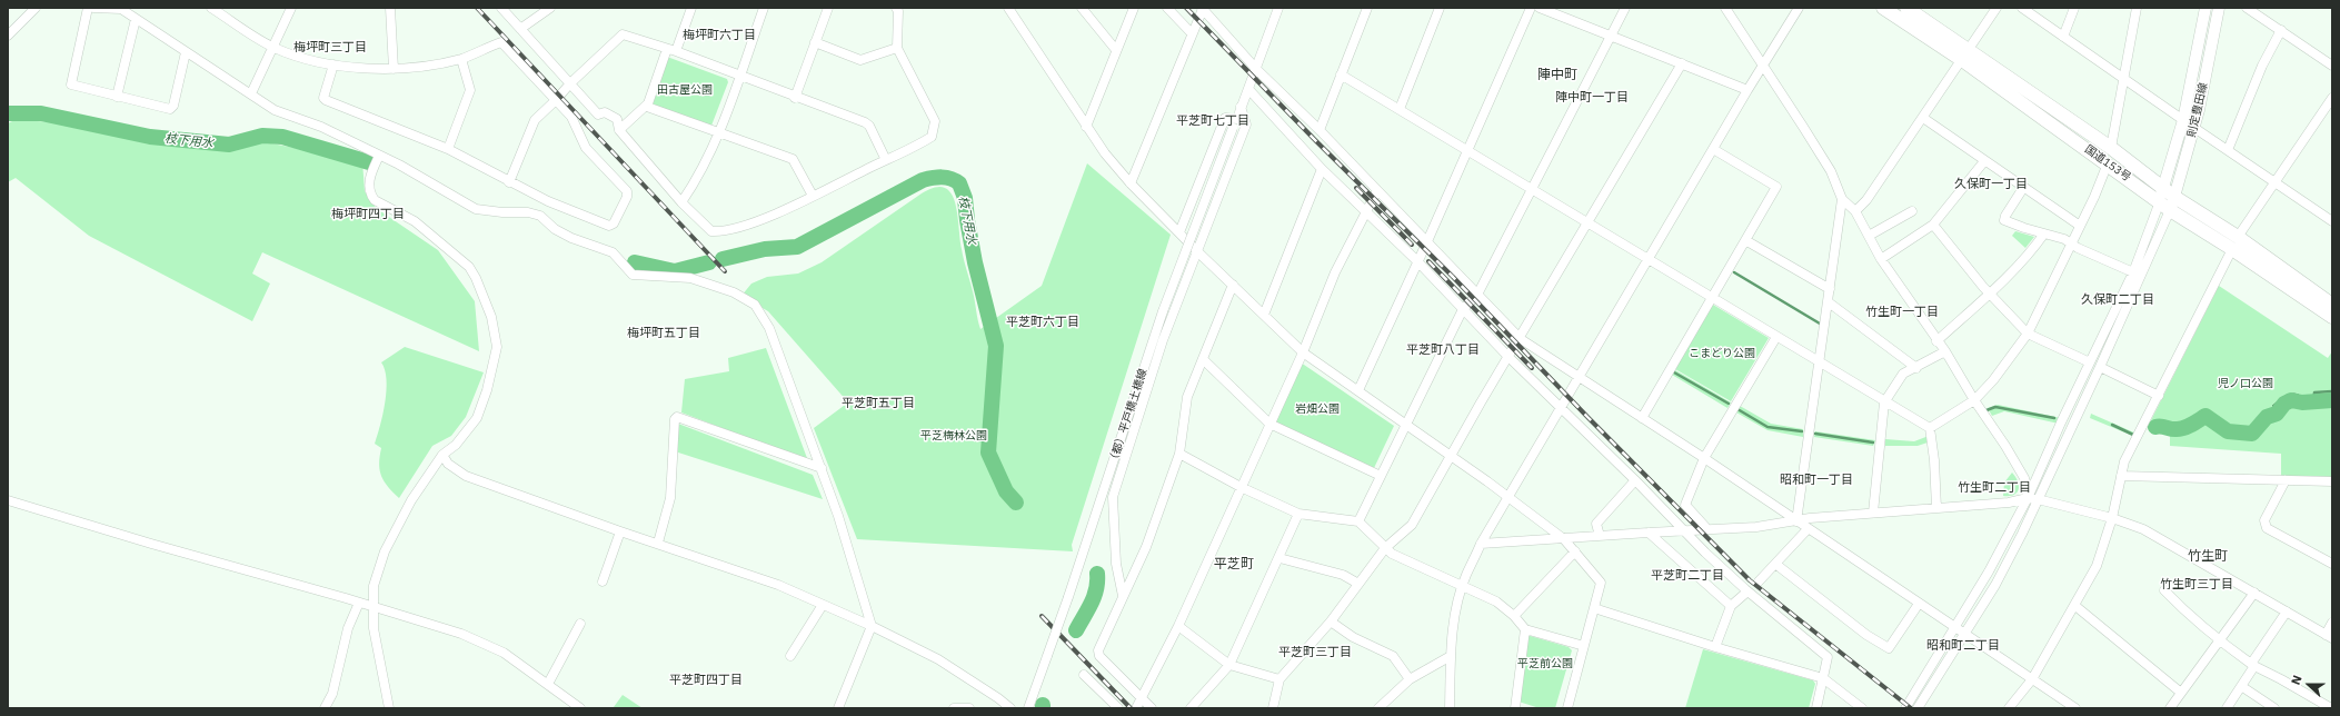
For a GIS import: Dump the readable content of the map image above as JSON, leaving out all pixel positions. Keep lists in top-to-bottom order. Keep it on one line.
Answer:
{"streets":{"highway":["国道153号"],"main road":["則定豊田線"],"street":["（都）平戸橋土橋線"]},"crossings":[["則定豊田線","国道153号"]],"districts":["梅坪町六丁目","梅坪町三丁目","陣中町","陣中町一丁目","平芝町七丁目","久保町一丁目","梅坪町四丁目","久保町二丁目","竹生町一丁目","平芝町六丁目","梅坪町五丁目","平芝町八丁目","平芝町五丁目","昭和町一丁目","竹生町二丁目","竹生町","平芝町","平芝町二丁目","竹生町三丁目","昭和町二丁目","平芝町三丁目","平芝町四丁目"],"water":["枝下用水"],"parks":["田古屋公園","こまどり公園","児ノ口公園","岩畑公園","平芝梅林公園","平芝前公園"],"north":"left"}
